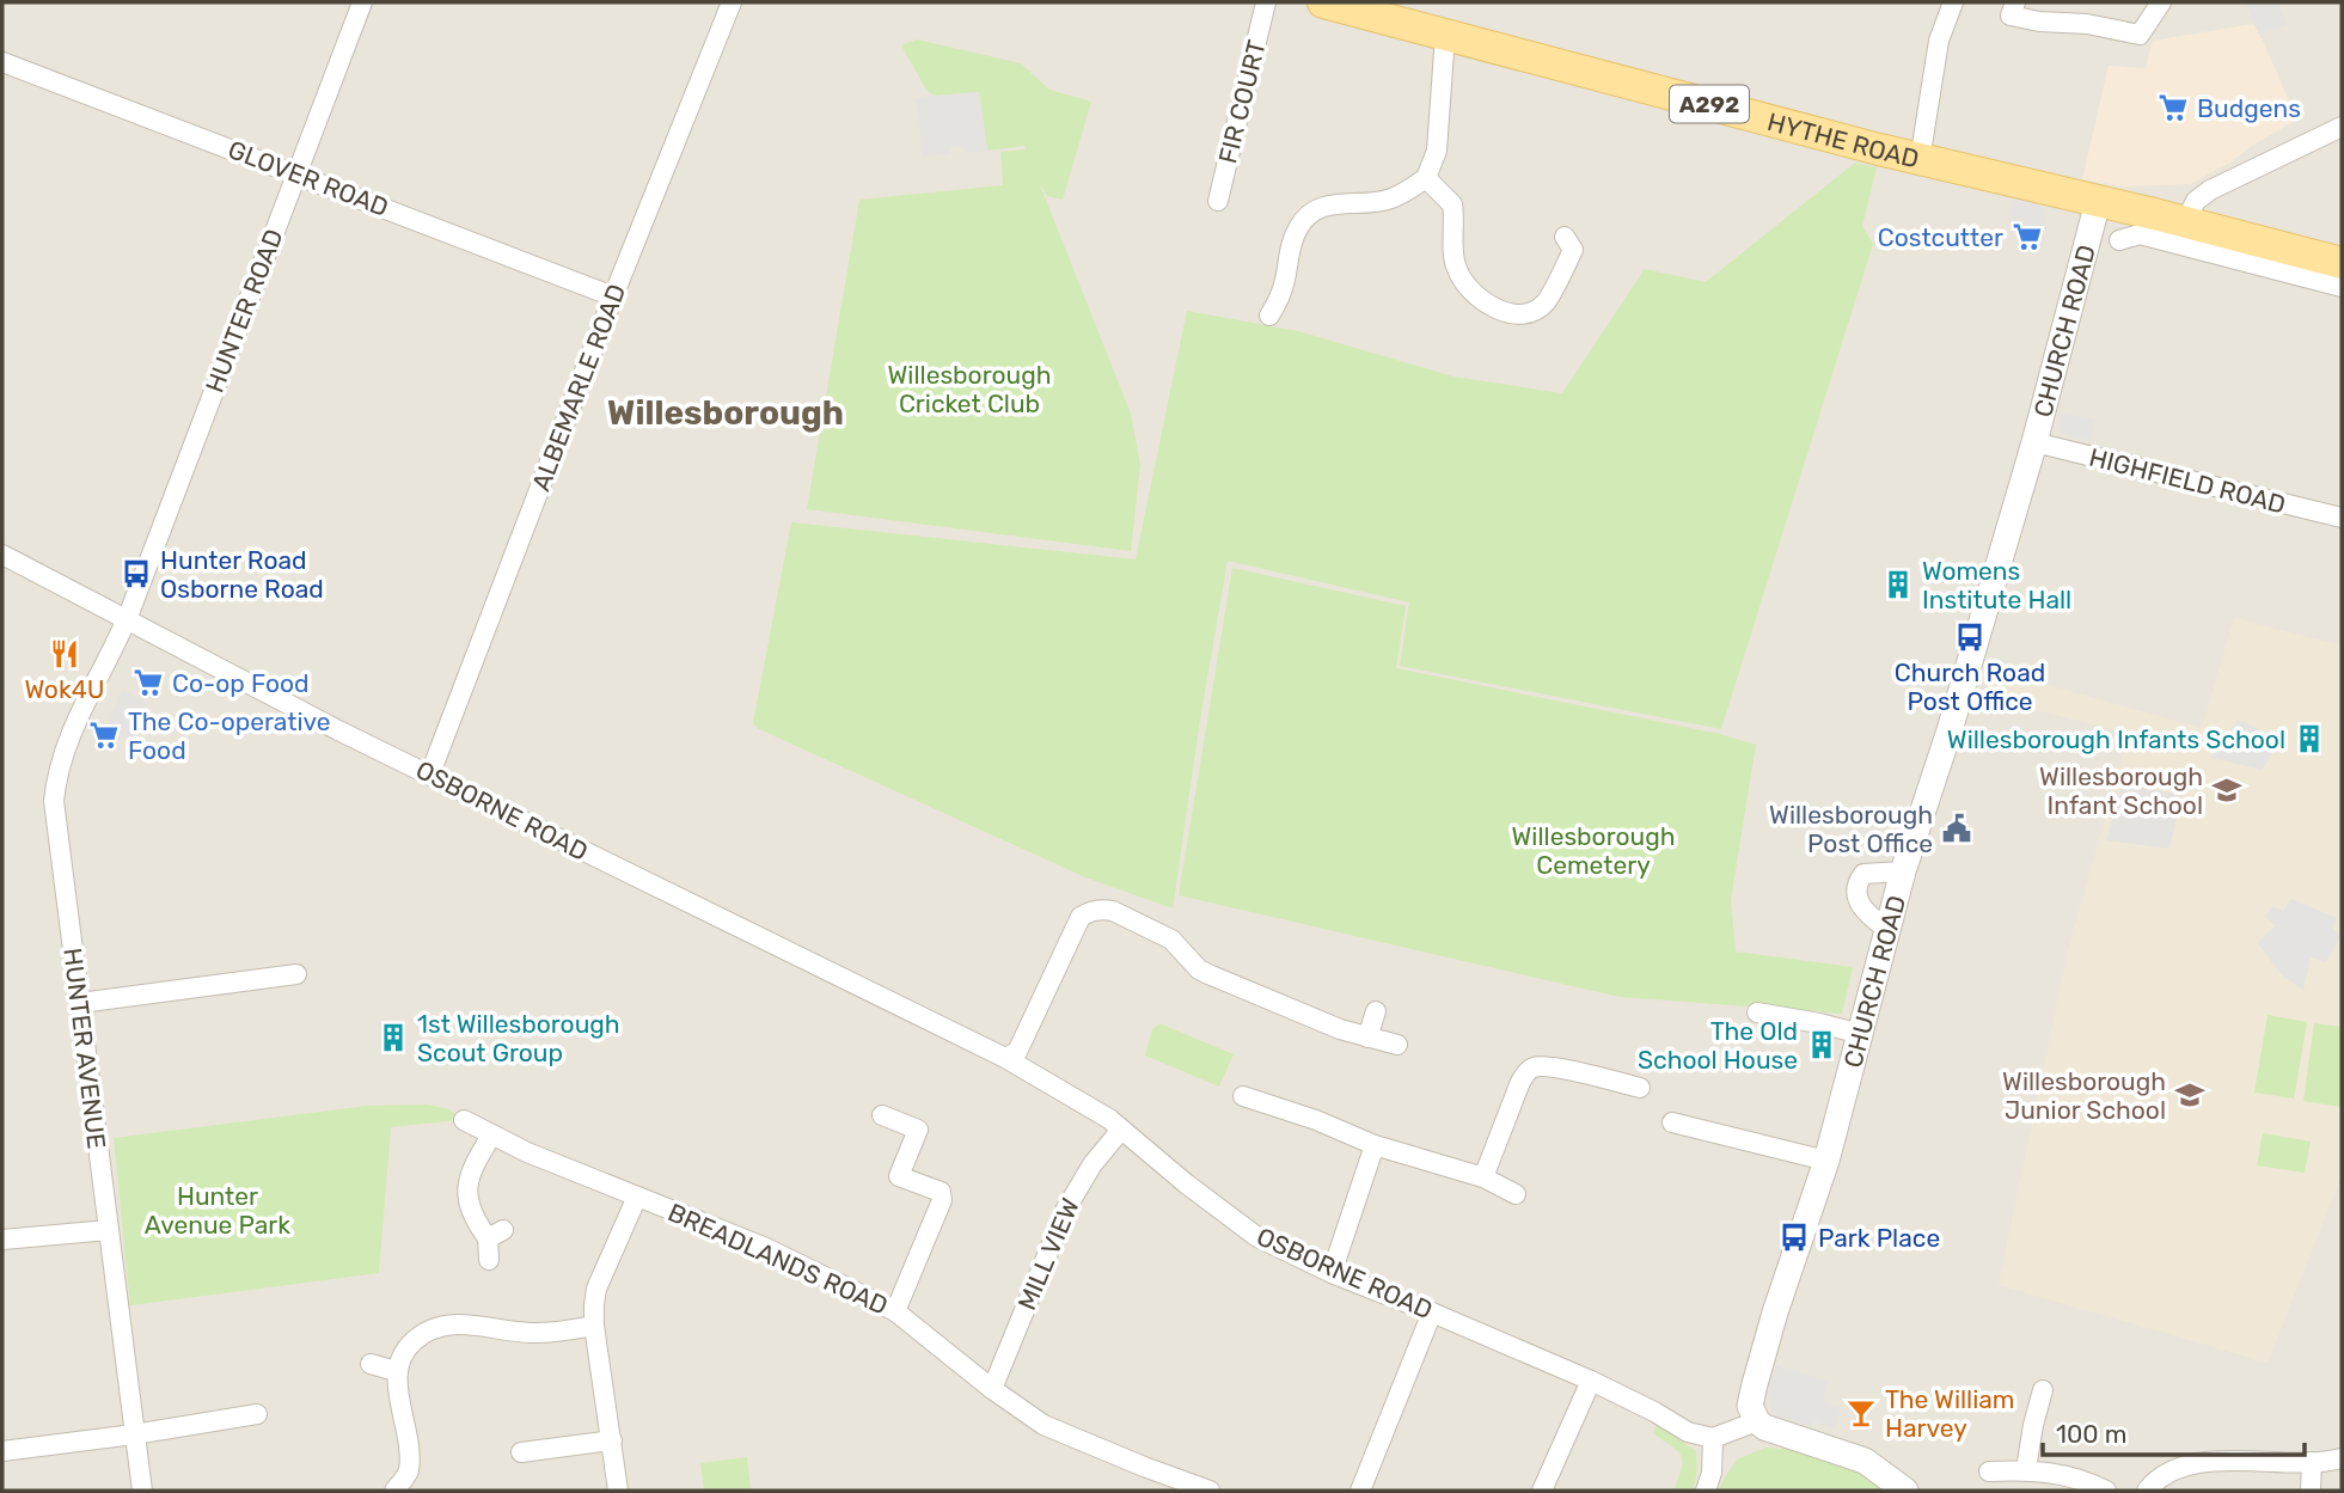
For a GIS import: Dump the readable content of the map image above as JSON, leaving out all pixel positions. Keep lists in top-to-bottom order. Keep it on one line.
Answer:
{"streets":{"main road":["A292","HYTHE ROAD"],"street":["FIR COURT","GLOVER ROAD","HUNTER ROAD","CHURCH ROAD","ALBEMARLE ROAD","HIGHFIELD ROAD","OSBORNE ROAD","HUNTER AVENUE","MILL VIEW","BREADLANDS ROAD"]},"crossings":[["HYTHE ROAD","CHURCH ROAD"],["GLOVER ROAD","HUNTER ROAD"],["GLOVER ROAD","ALBEMARLE ROAD"],["HUNTER ROAD","OSBORNE ROAD"],["HUNTER ROAD","HUNTER AVENUE"],["CHURCH ROAD","HIGHFIELD ROAD"],["ALBEMARLE ROAD","OSBORNE ROAD"],["OSBORNE ROAD","HUNTER AVENUE"],["OSBORNE ROAD","MILL VIEW"],["MILL VIEW","BREADLANDS ROAD"]],"districts":["Willesborough"],"parks":["Willesborough Cricket Club","Willesborough Cemetery","Hunter Avenue Park"],"places":{"supermarket":["Budgens","Costcutter","Co-op Food","The Co-operative Food"],"bus stop":["Hunter Road Osborne Road","Church Road Post Office","Park Place"],"building":["Womens Institute Hall","Willesborough Infants School","1st Willesborough Scout Group","The Old School House"],"restaurant":["Wok4U"],"school or university":["Willesborough Infant School","Willesborough Junior School"],"public building":["Willesborough Post Office"],"bar":["The William Harvey"]},"scale_bar":"100 m"}
